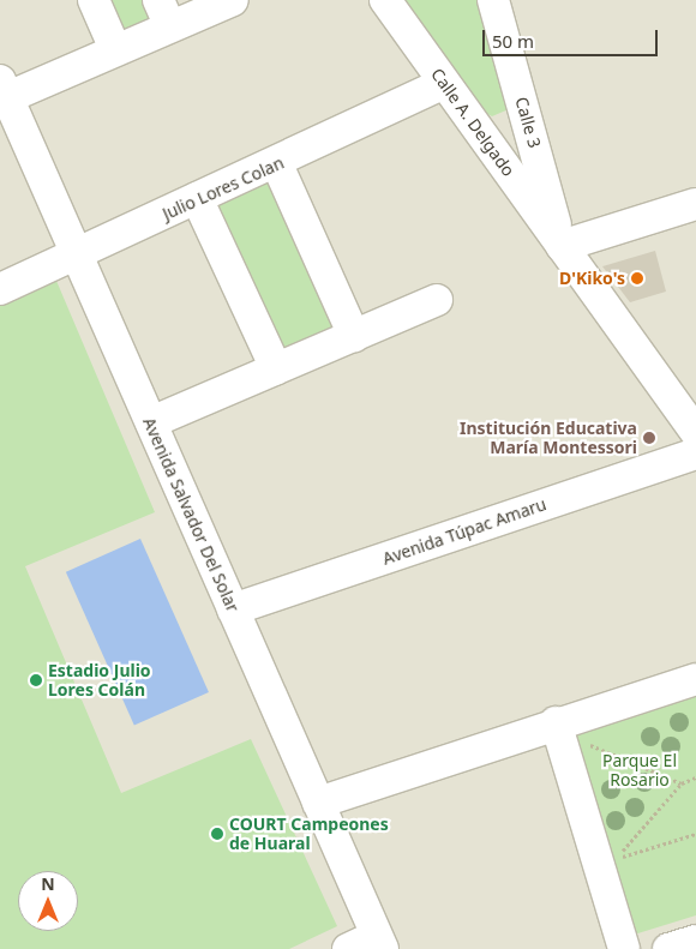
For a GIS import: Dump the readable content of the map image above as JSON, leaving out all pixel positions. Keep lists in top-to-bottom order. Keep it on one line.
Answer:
{"streets":{"street":["Calle A. Delgado","Calle 3","Julio Lores Colan","Avenida Salvador Del Solar","Avenida Túpac Amaru"]},"crossings":[["Calle A. Delgado","Calle 3"],["Calle A. Delgado","Julio Lores Colan"],["Julio Lores Colan","Avenida Salvador Del Solar"],["Avenida Salvador Del Solar","Avenida Túpac Amaru"]],"parks":["Parque El Rosario"],"places":["D'Kiko's","Institución Educativa María Montessori","Estadio Julio Lores Colán","COURT Campeones de Huaral"],"scale_bar":"50 m","north":"top"}
